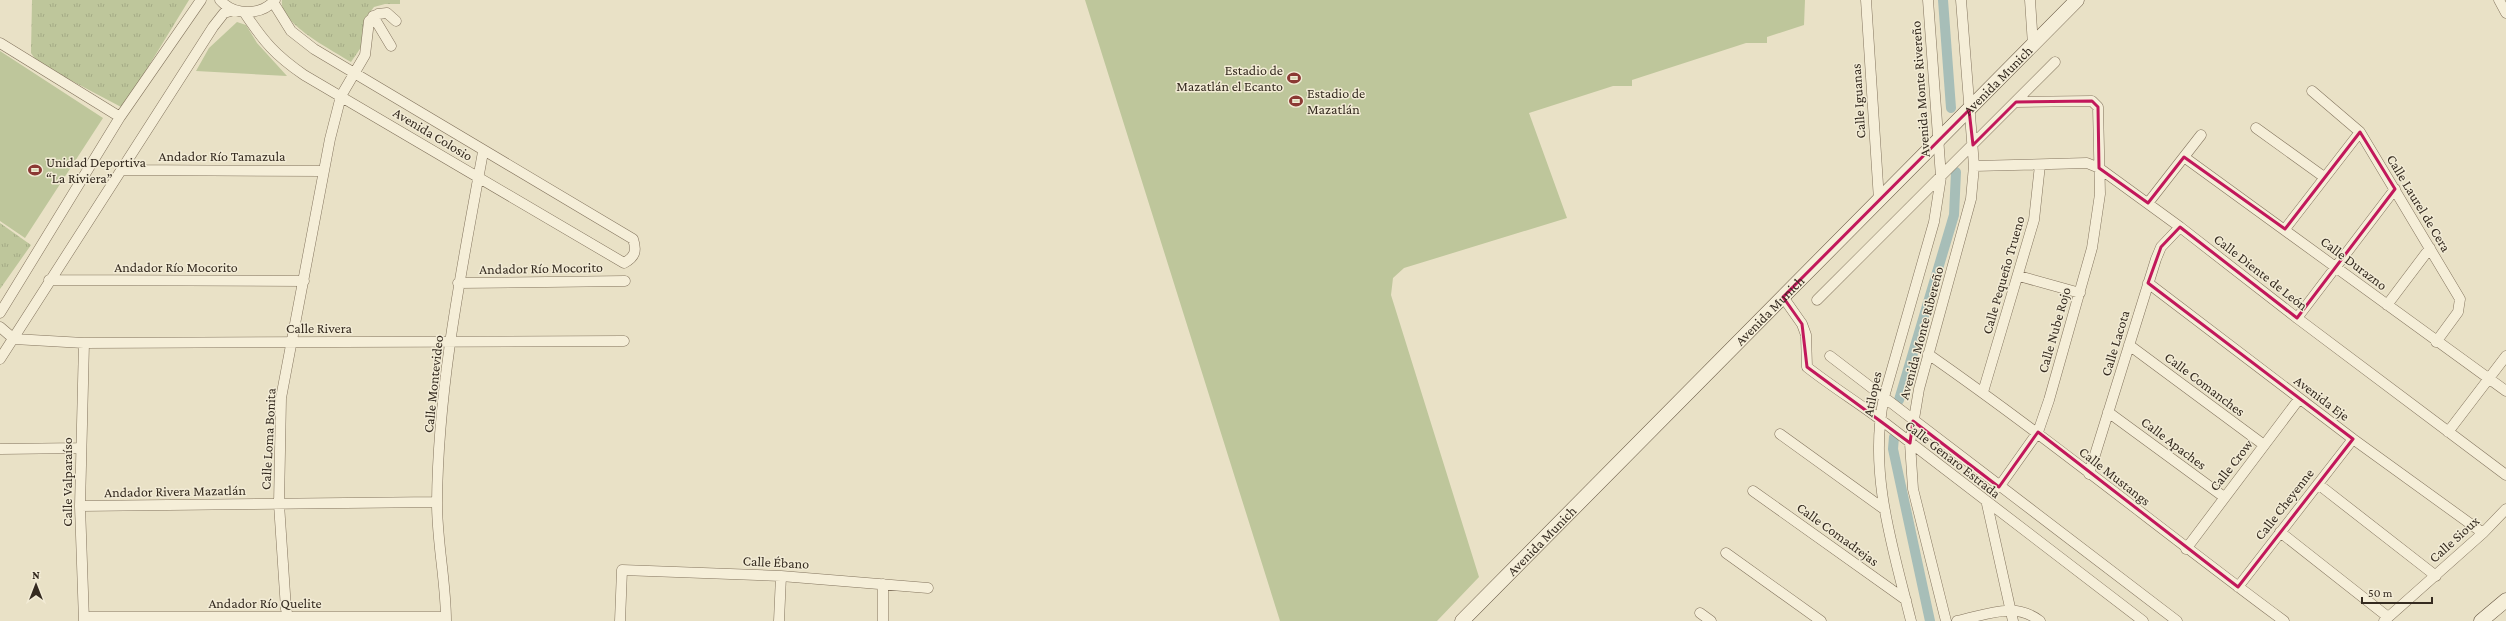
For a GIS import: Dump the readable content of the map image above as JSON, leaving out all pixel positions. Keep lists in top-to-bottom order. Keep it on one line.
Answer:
{"streets":{"main road":["Avenida Munich"],"street":["Avenida Monte Rivereño","Calle Iguanas","Avenida Colosio","Andador Río Tamazula","Calle Laurel de Cera","Calle Durazno","Andador Río Mocorito","Calle Diente de León","Calle Pequeño Trueno","Calle Rivera","Calle Nube Rojo","Avenida Monte Ribereño","Calle Lacota","Calle Montevideo","Calle Comanches","Atilopes","Avenida Eje","Calle Loma Bonita","Calle Apaches","Calle Genaro Estrada","Calle Crow","Calle Mustangs","Calle Valparaíso","Andador Rivera Mazatlán","Calle Cheyenne","Calle Comadrejas","Calle Sioux","Calle Ébano","Andador Río Quelite"]},"crossings":[["Avenida Munich","Avenida Monte Rivereño"],["Avenida Munich","Calle Iguanas"],["Avenida Munich","Calle Genaro Estrada"],["Avenida Monte Rivereño","Atilopes"],["Avenida Colosio","Calle Montevideo"],["Avenida Colosio","Calle Loma Bonita"],["Andador Río Tamazula","Calle Loma Bonita"],["Calle Laurel de Cera","Calle Durazno"],["Andador Río Mocorito","Calle Montevideo"],["Andador Río Mocorito","Calle Loma Bonita"],["Calle Diente de León","Calle Pequeño Trueno"],["Calle Diente de León","Calle Nube Rojo"],["Calle Diente de León","Avenida Monte Ribereño"],["Calle Diente de León","Calle Lacota"],["Calle Pequeño Trueno","Calle Mustangs"],["Calle Rivera","Calle Montevideo"],["Calle Rivera","Calle Loma Bonita"],["Calle Rivera","Calle Valparaíso"],["Calle Nube Rojo","Calle Genaro Estrada"],["Calle Nube Rojo","Calle Mustangs"],["Avenida Monte Ribereño","Calle Genaro Estrada"],["Avenida Monte Ribereño","Calle Mustangs"],["Calle Lacota","Calle Comanches"],["Calle Lacota","Avenida Eje"],["Calle Lacota","Calle Apaches"],["Calle Lacota","Calle Mustangs"],["Calle Montevideo","Andador Rivera Mazatlán"],["Calle Montevideo","Andador Río Quelite"],["Calle Comanches","Calle Crow"],["Atilopes","Calle Genaro Estrada"],["Atilopes","Calle Comadrejas"],["Avenida Eje","Calle Crow"],["Avenida Eje","Calle Cheyenne"],["Avenida Eje","Calle Sioux"],["Calle Loma Bonita","Andador Rivera Mazatlán"],["Calle Loma Bonita","Andador Río Quelite"],["Calle Apaches","Calle Crow"],["Calle Crow","Calle Mustangs"],["Calle Mustangs","Calle Cheyenne"],["Calle Valparaíso","Andador Rivera Mazatlán"],["Calle Valparaíso","Andador Río Quelite"]],"places":{"sports":["Estadio de Mazatlán el Ecanto","Estadio de Mazatlán","Unidad Deportiva “La Riviera”"]},"scale_bar":"50 m","north":"top"}
